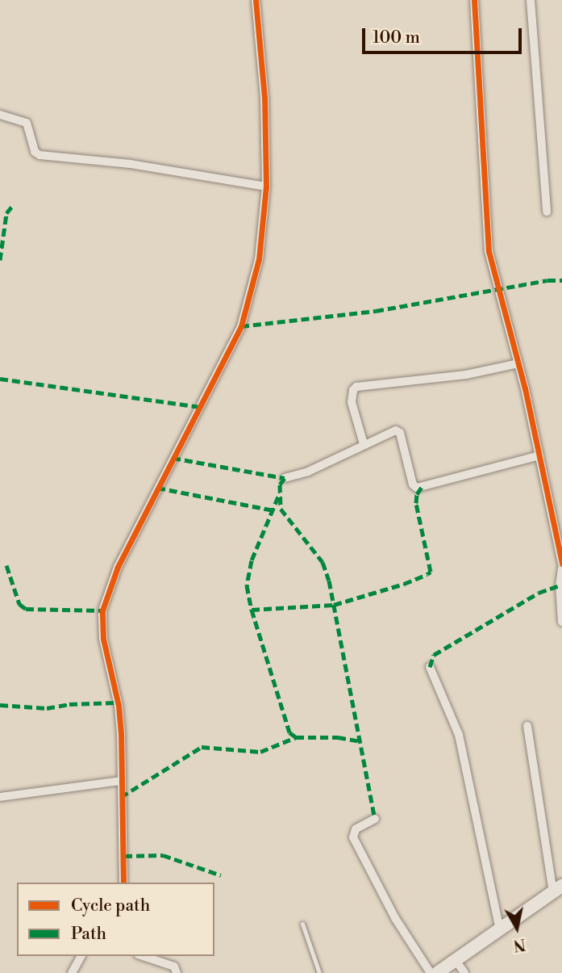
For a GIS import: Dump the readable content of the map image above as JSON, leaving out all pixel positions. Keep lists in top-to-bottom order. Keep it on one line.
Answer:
{"legend":["Cycle path","Path"],"scale_bar":"100 m","north":"bottom"}
